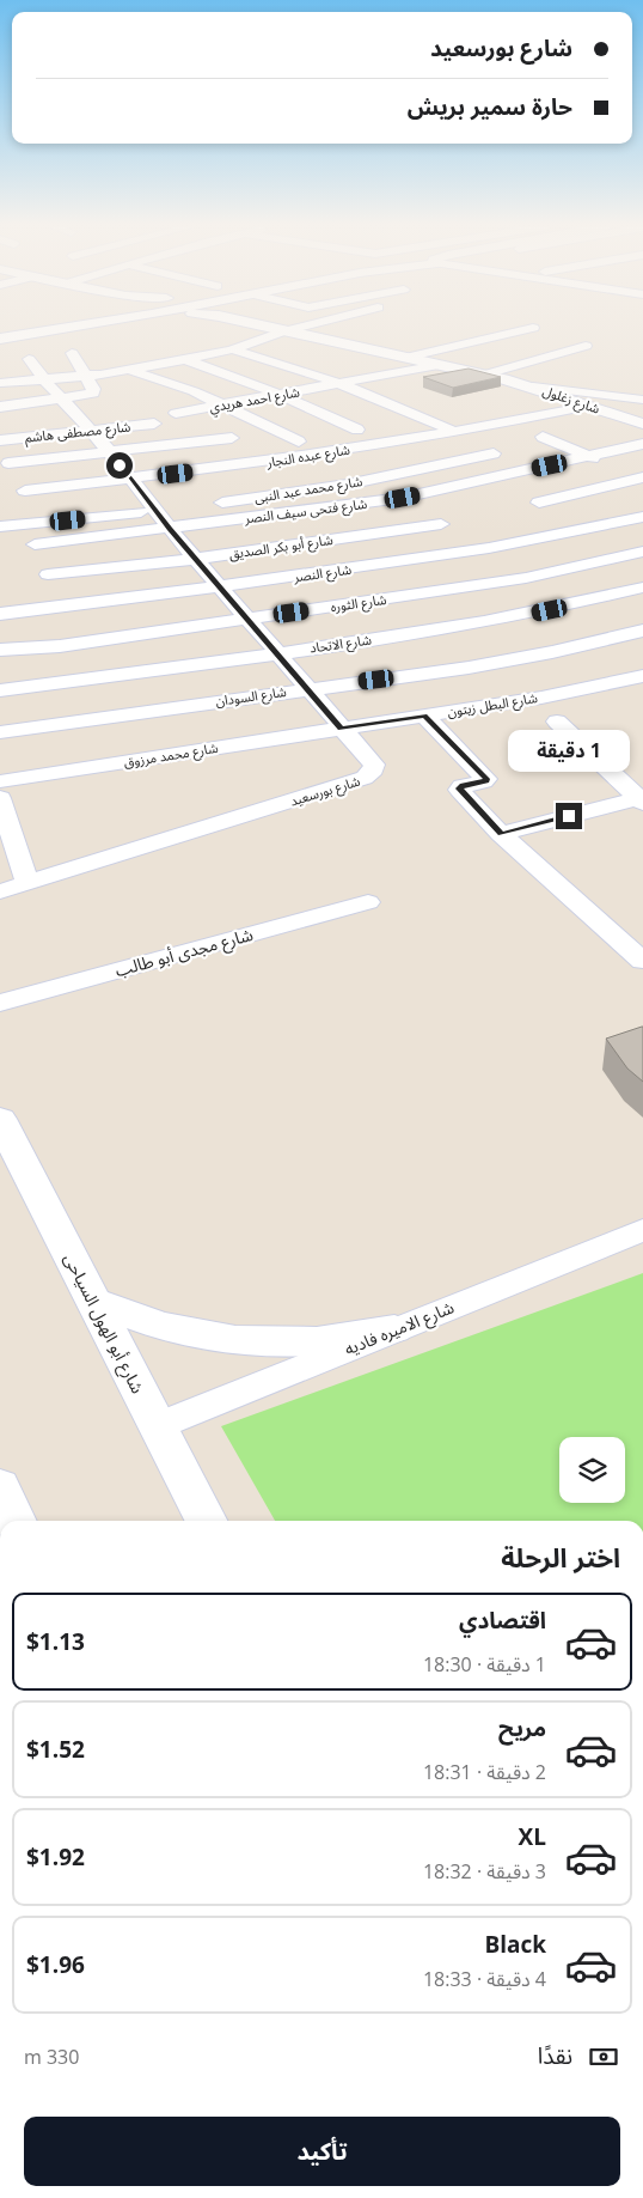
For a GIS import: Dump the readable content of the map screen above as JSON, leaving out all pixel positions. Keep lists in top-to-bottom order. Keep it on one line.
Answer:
{"streets":{"main road":["شارع زغلول","شارع أبو الهول السياحى"],"street":["شارع احمد هريدي","شارع مصطفى هاشم","شارع عبده النجار","شارع محمد عبد النبى","شارع فتحى سيف النصر","شارع أبو بكر الصديق","شارع النصر","شارع الثوره","شارع الاتحاد","شارع السودان","شارع البطل زيتون","شارع محمد مرزوق","شارع بورسعيد","شارع مجدى أبو طالب","شارع الاميره فاديه"]},"crossings":[["شارع احمد هريدي","شارع زغلول"],["شارع زغلول","شارع عبده النجار"],["شارع مصطفى هاشم","شارع بورسعيد"],["شارع عبده النجار","شارع بورسعيد"],["شارع فتحى سيف النصر","شارع بورسعيد"],["شارع أبو بكر الصديق","شارع بورسعيد"],["شارع النصر","شارع بورسعيد"],["شارع الثوره","شارع بورسعيد"],["شارع الاتحاد","شارع بورسعيد"],["شارع السودان","شارع بورسعيد"],["شارع البطل زيتون","شارع محمد مرزوق"],["شارع البطل زيتون","شارع بورسعيد"],["شارع محمد مرزوق","شارع بورسعيد"],["شارع أبو الهول السياحى","شارع الاميره فاديه"]],"page":{"banner":["شارع بورسعيد","حارة سمير بريش"],"bubble":"1 دقيقة","heading":"اختر الرحلة","list":[{"name":"اقتصادي","note":"1 دقيقة · 18:30","value":"$1.13"},{"name":"مريح","note":"2 دقيقة · 18:31","value":"$1.52"},{"name":"XL","note":"3 دقيقة · 18:32","value":"$1.92"},{"name":"Black","note":"4 دقيقة · 18:33","value":"$1.96"}],"pay":["نقدًا","330 m"],"buttons":"تأكيد"}}
